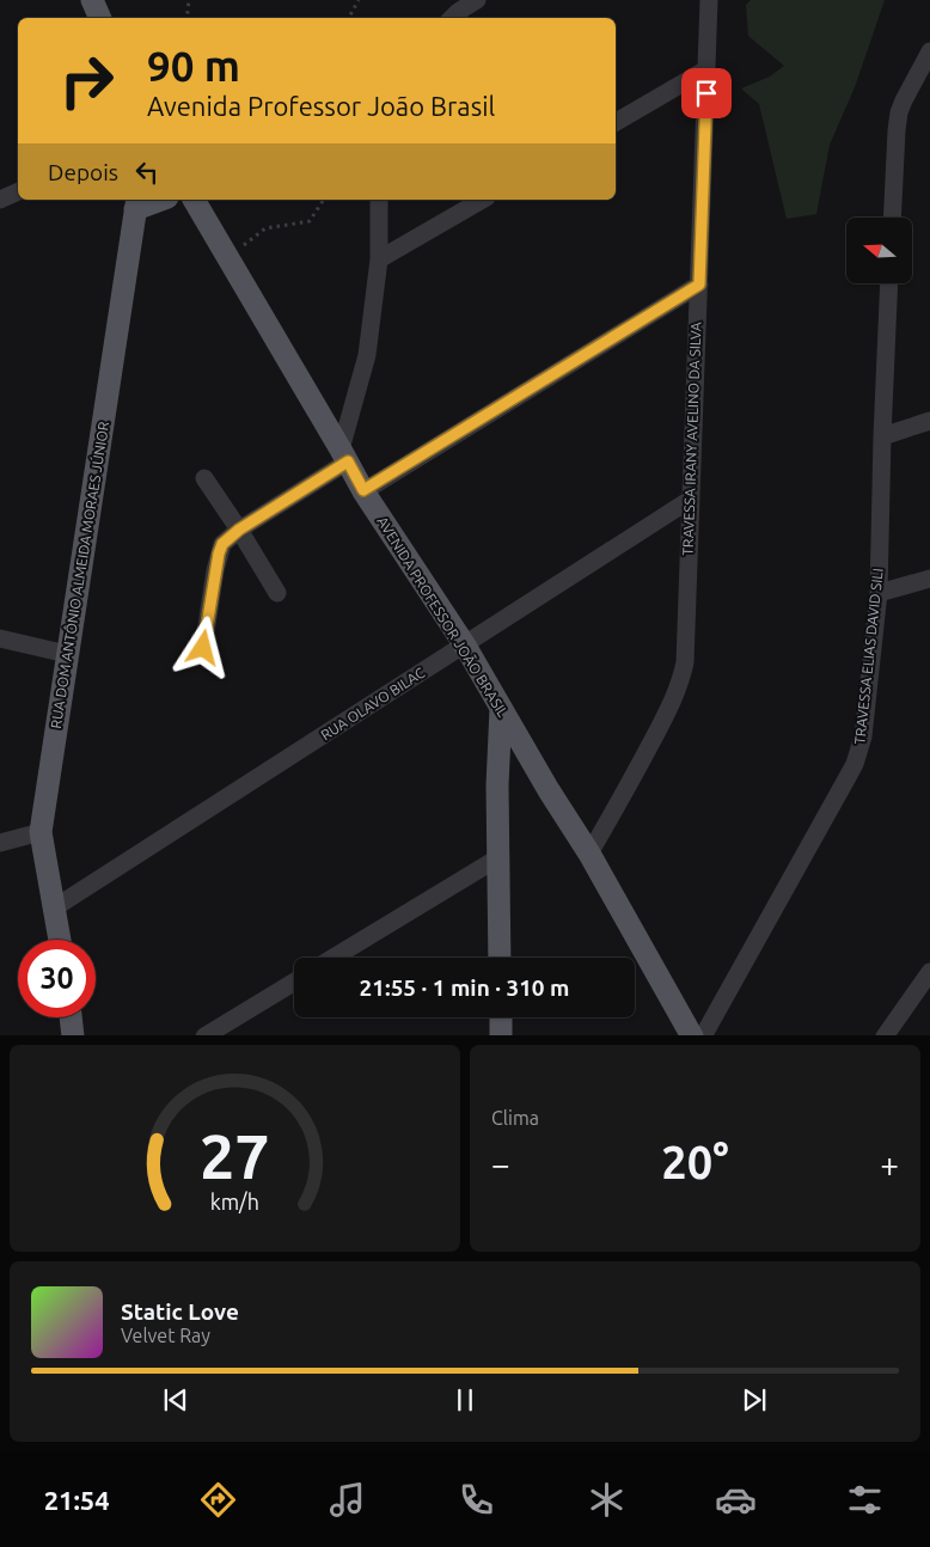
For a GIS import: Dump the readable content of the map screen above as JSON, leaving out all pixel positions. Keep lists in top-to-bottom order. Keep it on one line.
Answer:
{"streets":{"main road":["RUA DOM ANTÔNIO ALMEIDA MORAES JÚNIOR","AVENIDA PROFESSOR JOÃO BRASIL"],"street":["TRAVESSA IRANY AVELINO DA SILVA","TRAVESSA ELIAS DAVID SILI","RUA OLAVO BILAC"]},"crossings":[["TRAVESSA IRANY AVELINO DA SILVA","AVENIDA PROFESSOR JOÃO BRASIL"],["TRAVESSA IRANY AVELINO DA SILVA","RUA OLAVO BILAC"],["RUA DOM ANTÔNIO ALMEIDA MORAES JÚNIOR","RUA OLAVO BILAC"],["AVENIDA PROFESSOR JOÃO BRASIL","RUA OLAVO BILAC"]],"north":"left","page":{"turn":["90 m","Avenida Professor João Brasil"],"then":"Depois","limit":"30","trip":"21:55 · 1 min · 310 m","tile":"Clima","heat":["−","20°","+"],"song":["Static Love","Velvet Ray"],"tabs":"21:54","gauge":["27","km/h"]}}
